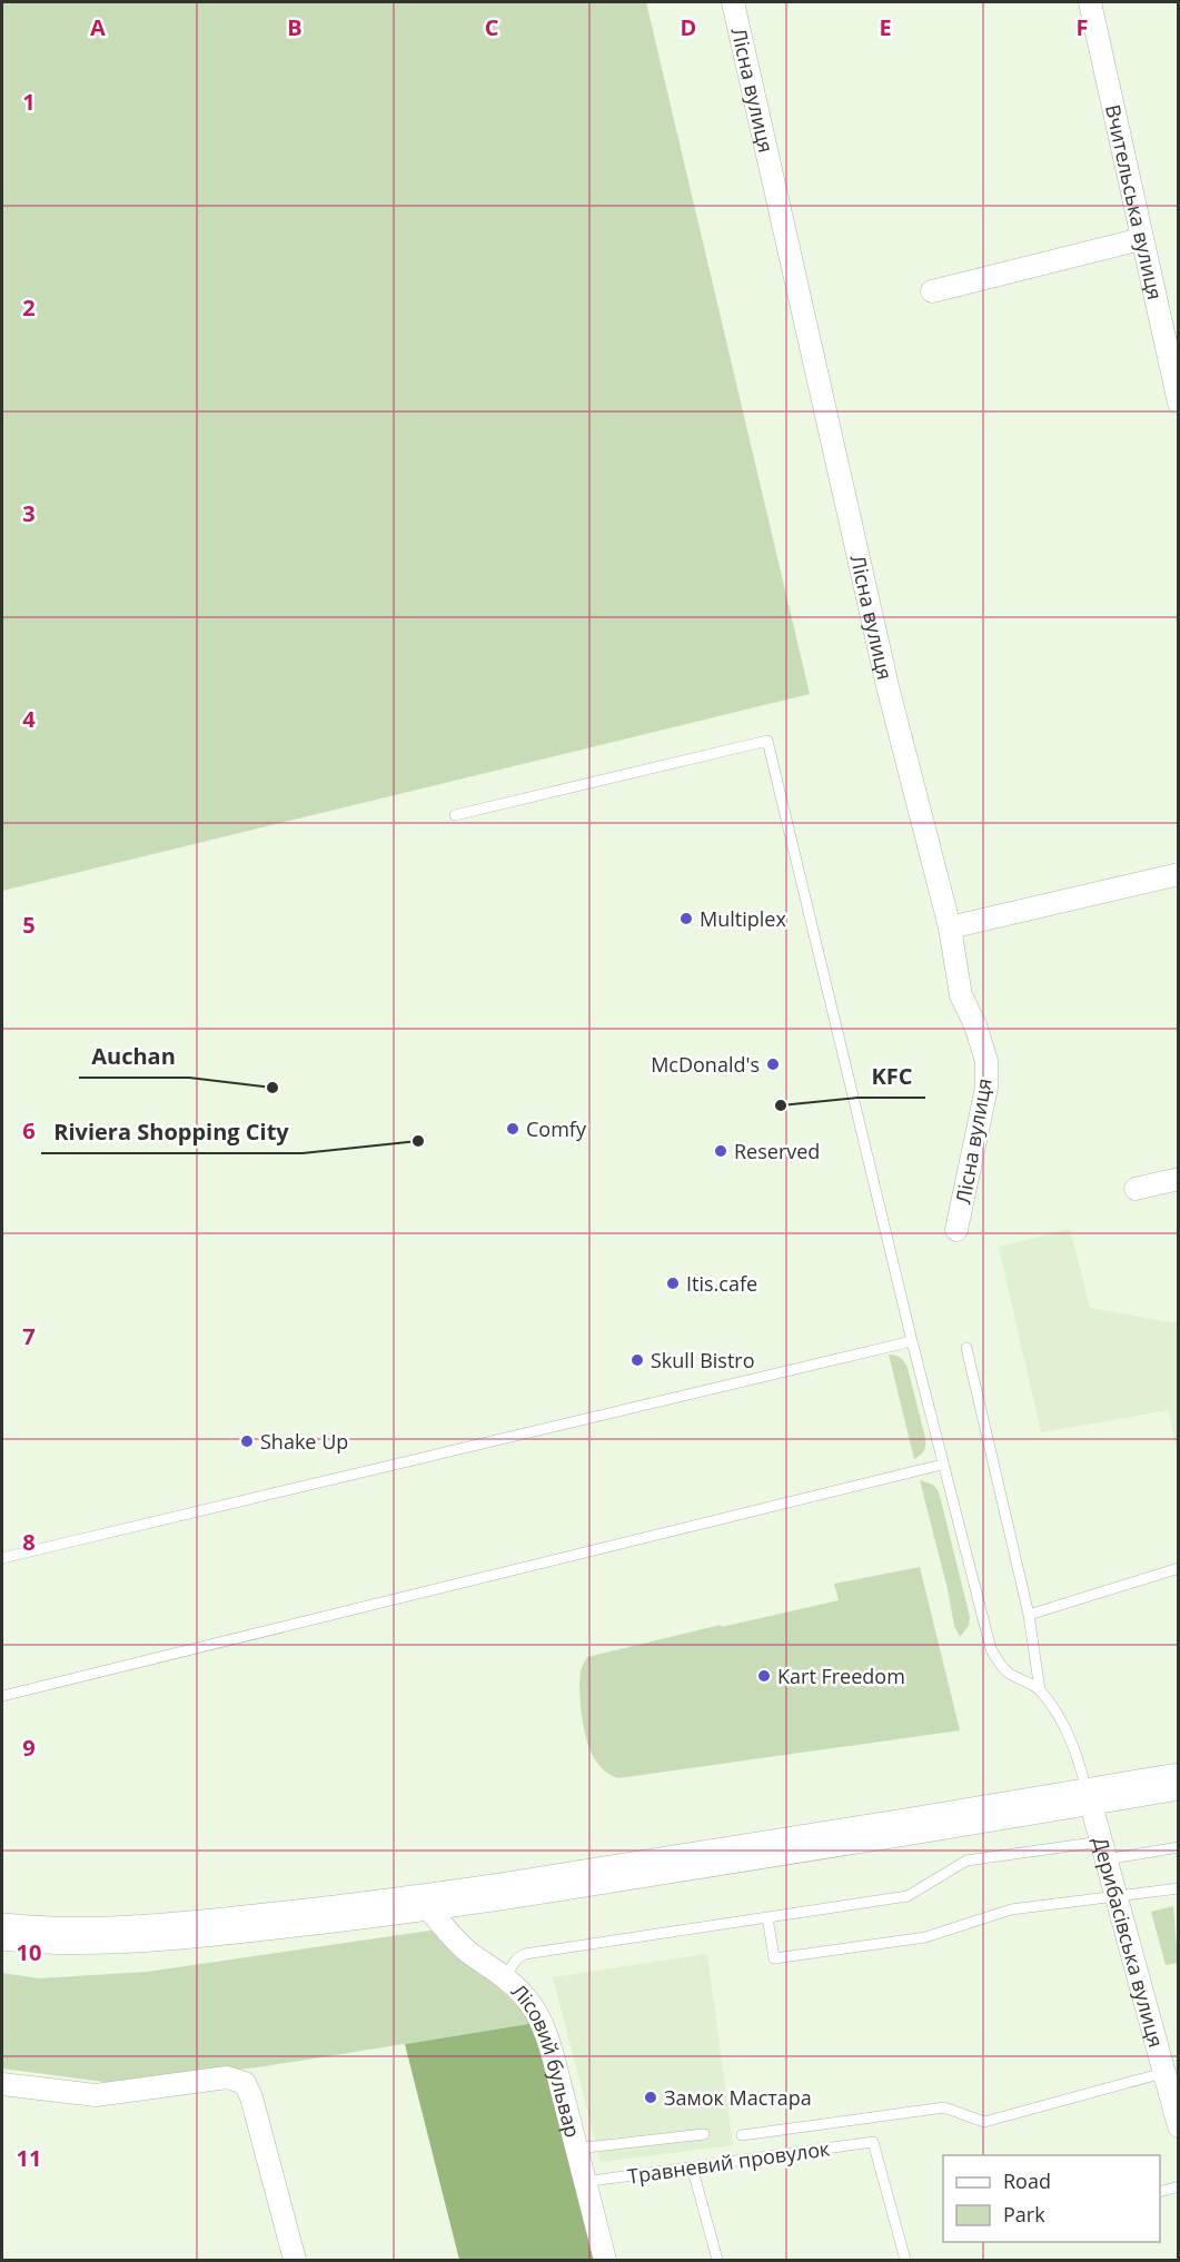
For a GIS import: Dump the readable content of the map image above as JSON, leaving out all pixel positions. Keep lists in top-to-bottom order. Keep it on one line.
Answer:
{"streets":{"street":["Лісна вулиця","Вчительська вулиця","Дерибасівська вулиця","Лісовий бульвар"],"lane":["Травневий провулок"]},"crossings":[["Лісовий бульвар","Травневий провулок"]],"places":["Multiplex","McDonald's","Auchan","KFC","Comfy","Riviera Shopping City","Reserved","Itis.cafe","Skull Bistro","Shake Up","Kart Freedom","Замок Мастара"],"legend":["Road","Park"],"grid":{"columns":["A","B","C","D","E","F"],"rows":["1","2","3","4","5","6","7","8","9","10","11"]}}
